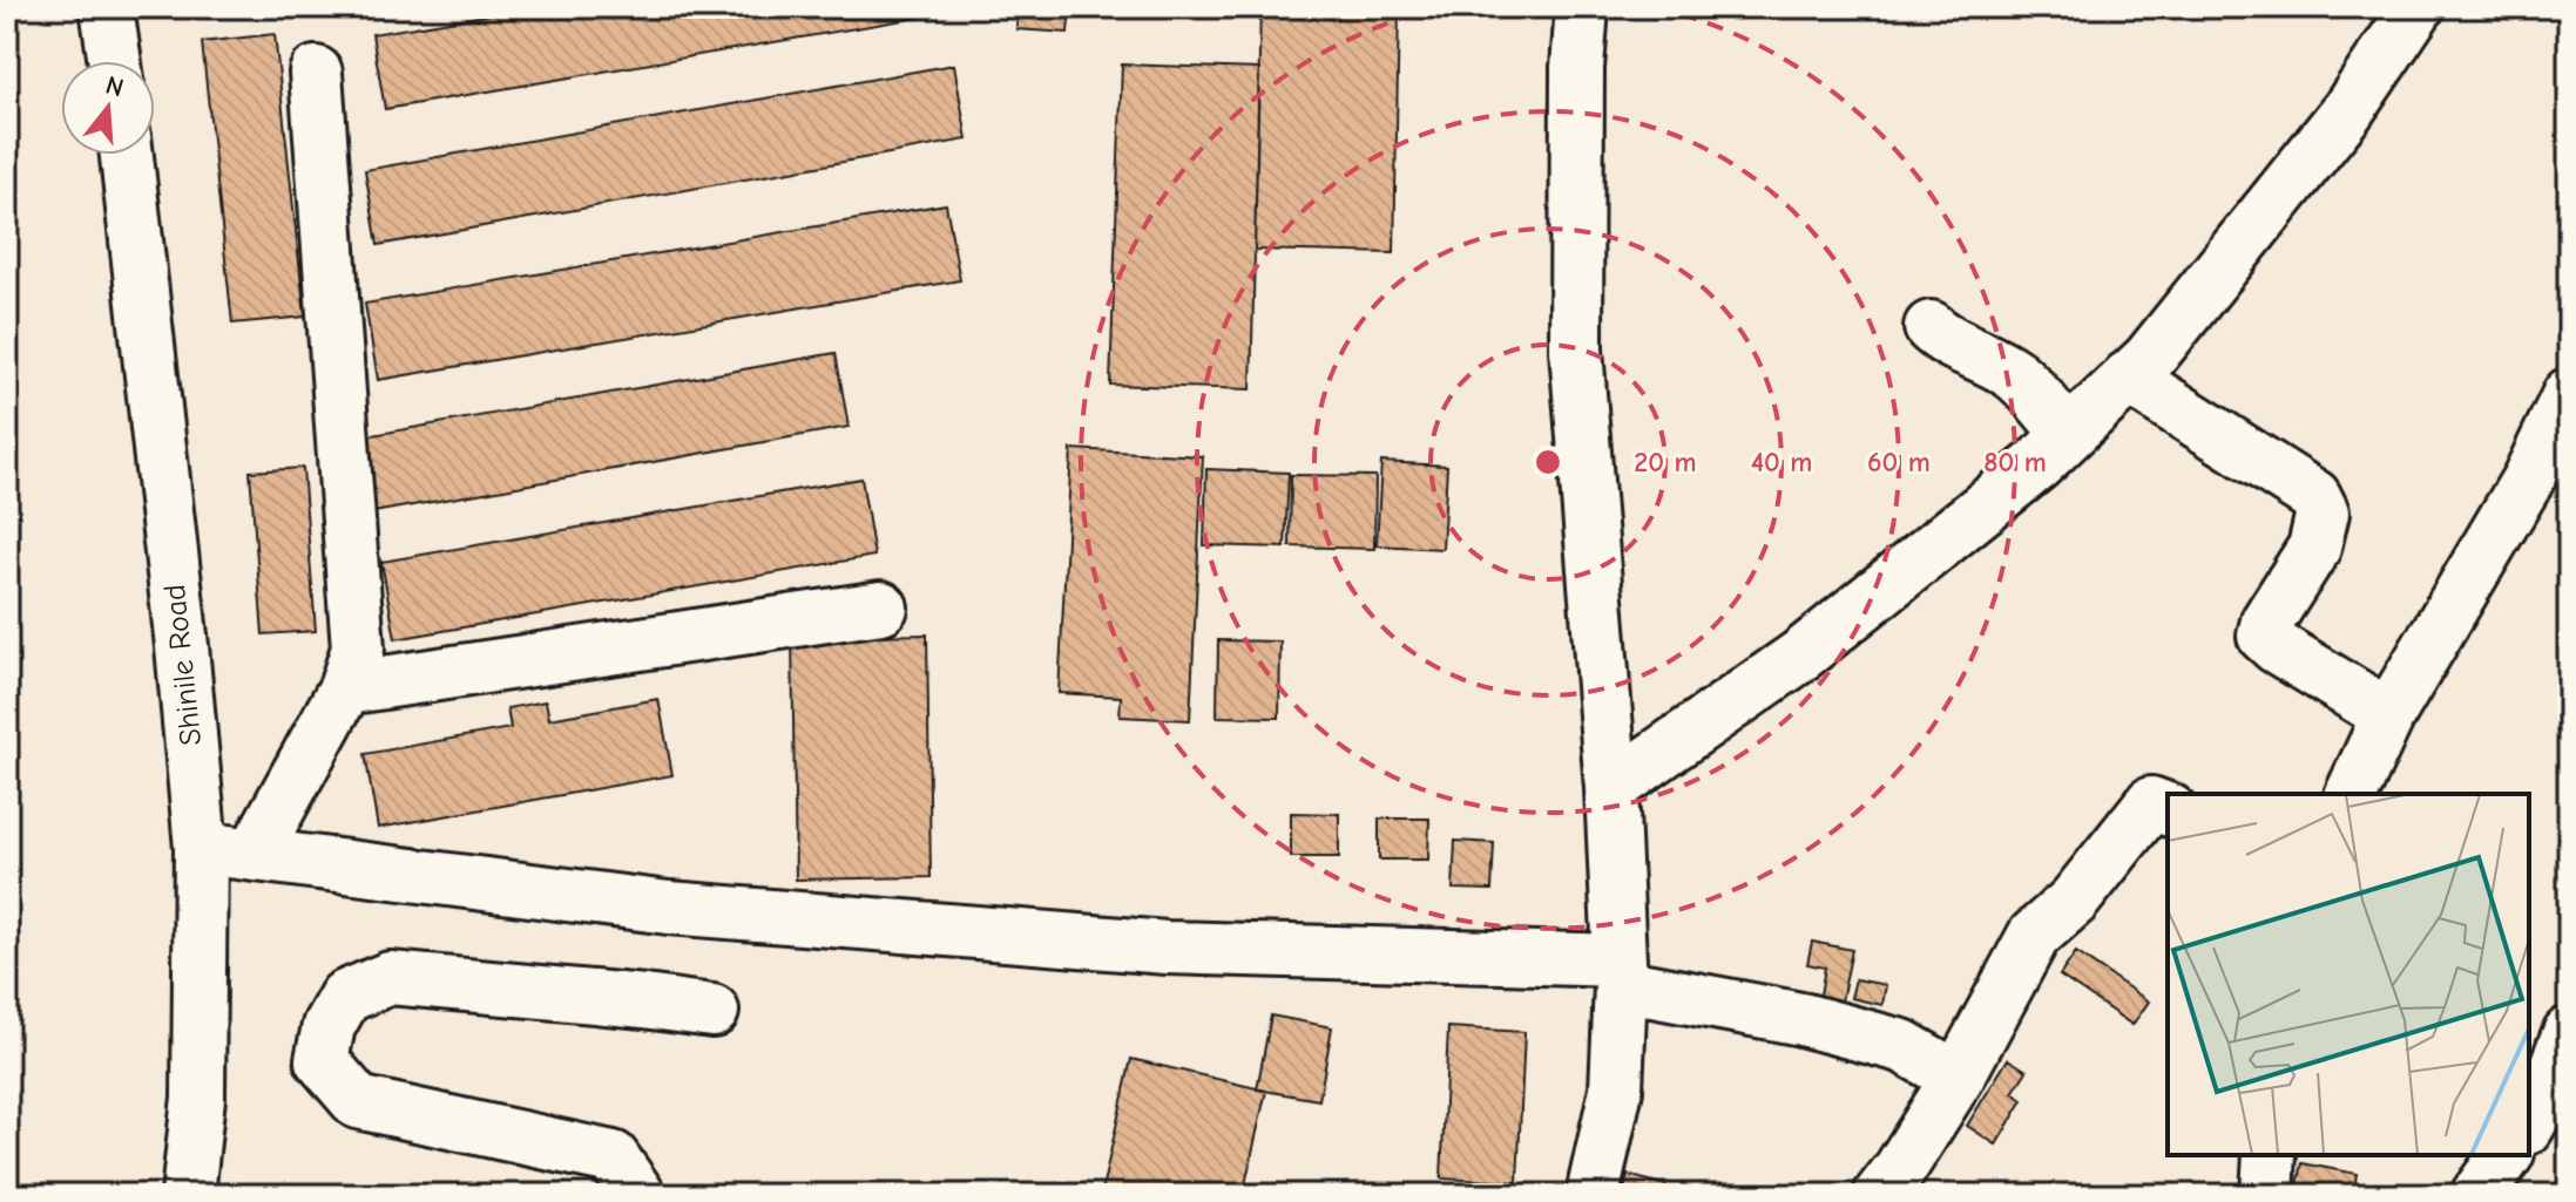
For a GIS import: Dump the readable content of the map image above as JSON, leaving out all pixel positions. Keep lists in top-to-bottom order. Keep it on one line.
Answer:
{"streets":{"street":["Shinile Road"]},"north":"top","rings":["20 m","40 m","60 m","80 m"]}
